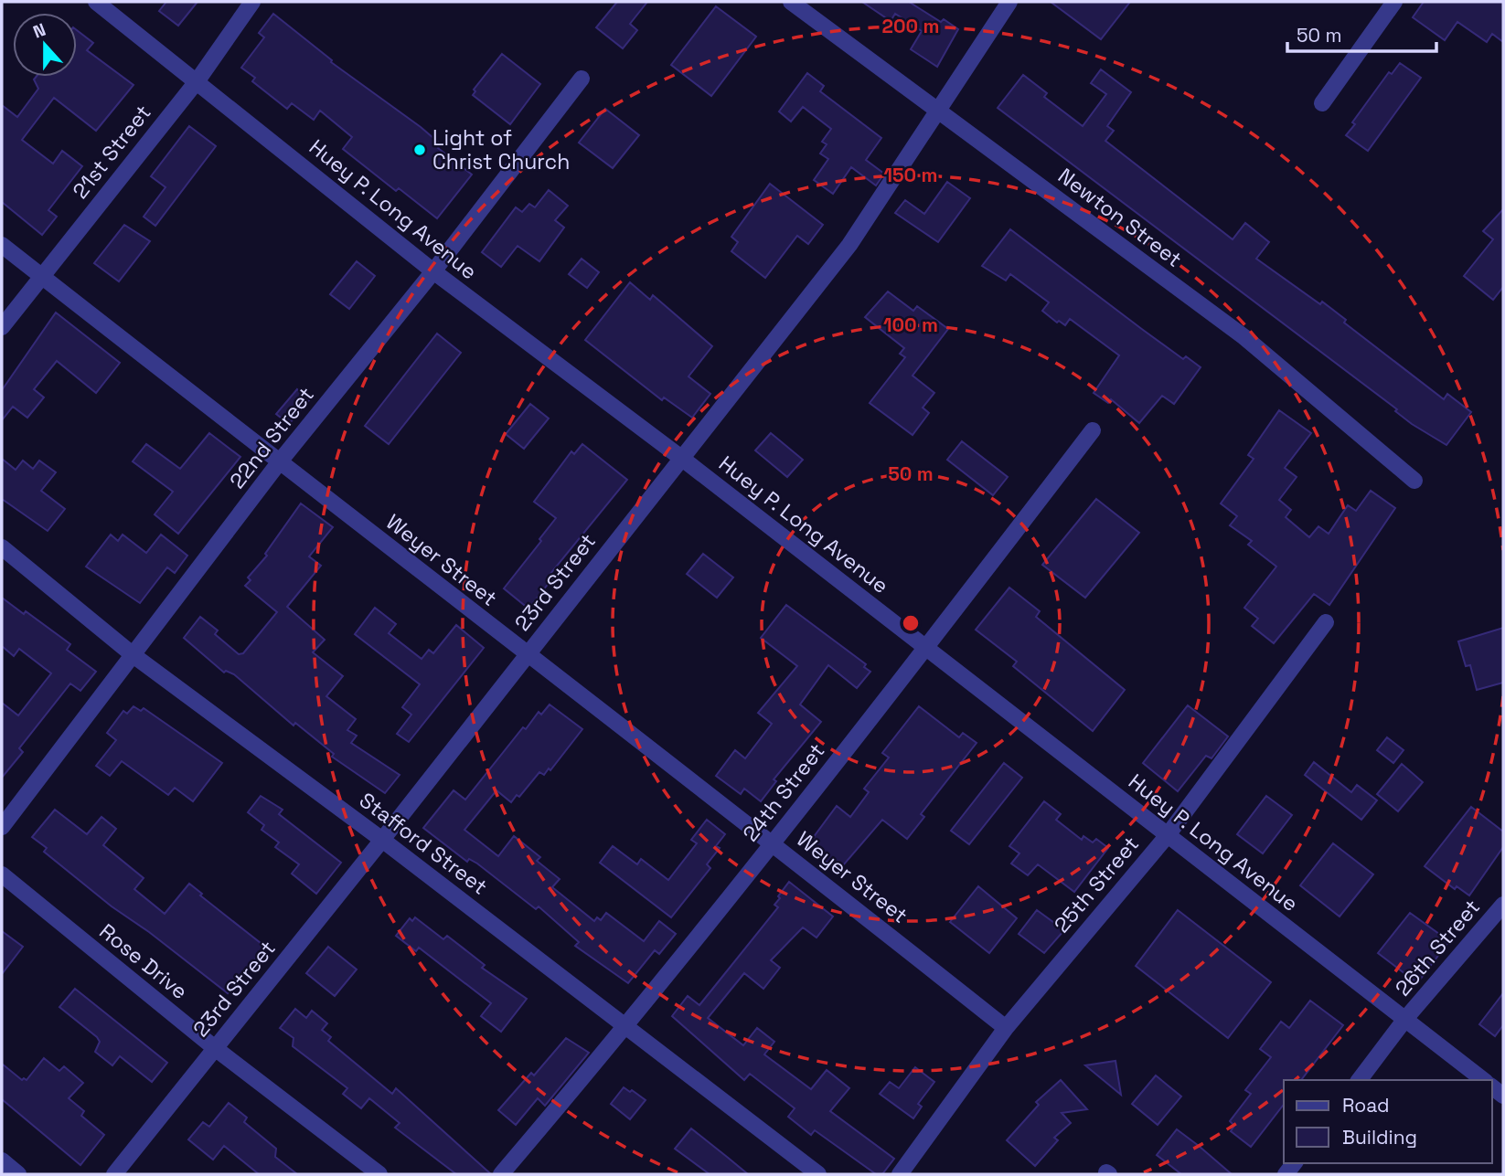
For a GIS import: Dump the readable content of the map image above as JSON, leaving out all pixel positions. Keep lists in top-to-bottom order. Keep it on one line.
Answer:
{"streets":{"street":["21st Street","Huey P. Long Avenue","Newton Street","22nd Street","Weyer Street","23rd Street","24th Street","Stafford Street","25th Street","26th Street","Rose Drive"]},"crossings":[["21st Street","Huey P. Long Avenue"],["21st Street","Weyer Street"],["Huey P. Long Avenue","22nd Street"],["Huey P. Long Avenue","23rd Street"],["Huey P. Long Avenue","24th Street"],["Huey P. Long Avenue","25th Street"],["Huey P. Long Avenue","26th Street"],["Newton Street","23rd Street"],["22nd Street","Weyer Street"],["22nd Street","Stafford Street"],["Weyer Street","23rd Street"],["Weyer Street","24th Street"],["Weyer Street","25th Street"],["23rd Street","Stafford Street"],["23rd Street","Rose Drive"],["24th Street","Stafford Street"]],"places":["Light of Christ Church"],"legend":["Road","Building"],"scale_bar":"50 m","north":"top","rings":["200 m","150 m","100 m","50 m"]}
